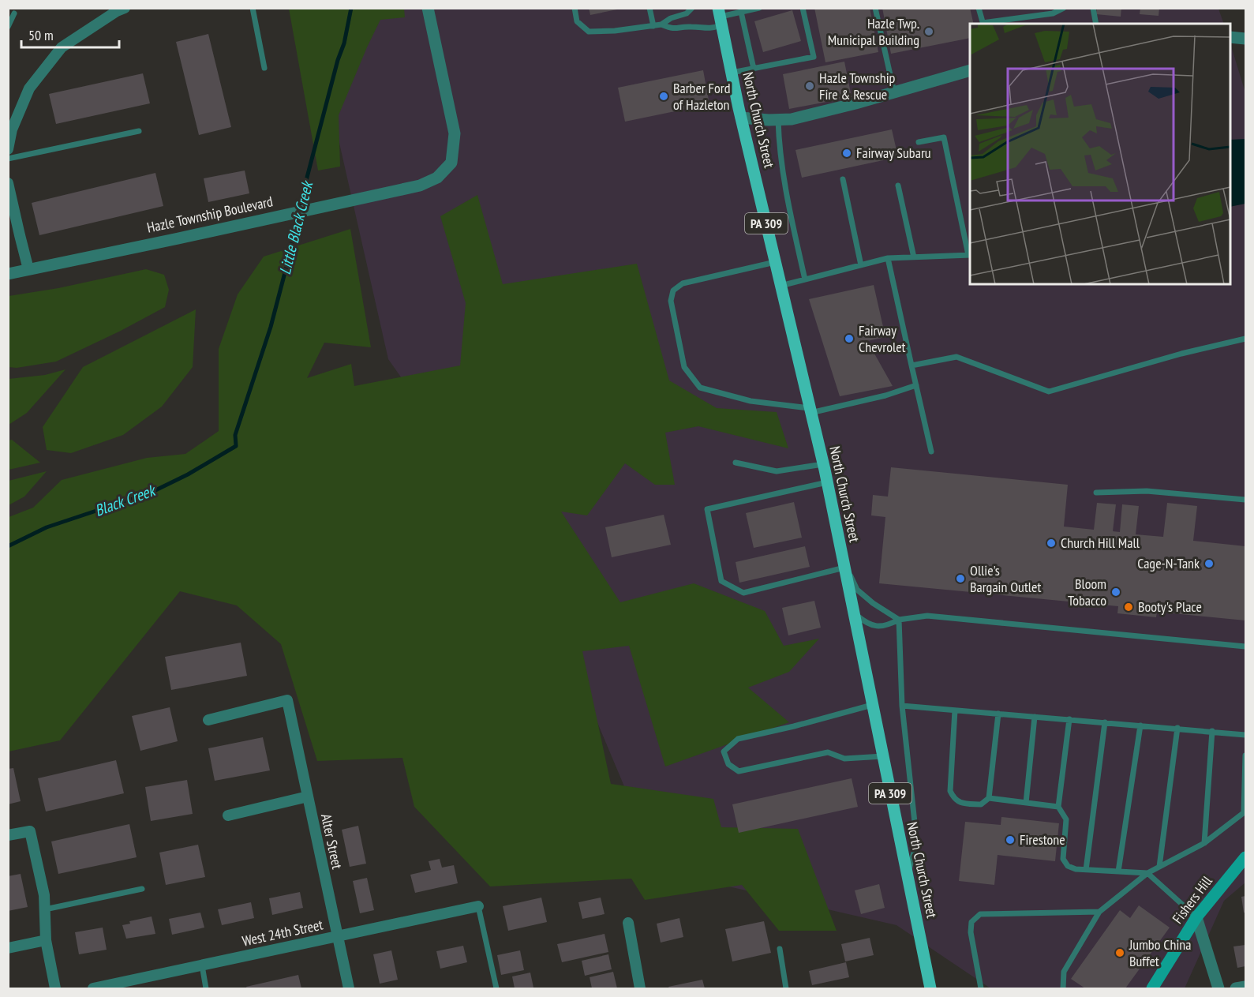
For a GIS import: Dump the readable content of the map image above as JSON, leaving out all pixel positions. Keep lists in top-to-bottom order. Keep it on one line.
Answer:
{"streets":{"main road":["North Church Street","PA 309","Fishers Hill"],"street":["Hazle Township Boulevard","Alter Street","West 24th Street"]},"crossings":[["Alter Street","West 24th Street"]],"water":["Little Black Creek","Black Creek"],"places":["Hazle Twp. Municipal Building","Hazle Township Fire & Rescue","Barber Ford of Hazleton","Fairway Subaru","Fairway Chevrolet","Church Hill Mall","Cage-N-Tank","Ollie's Bargain Outlet","Bloom Tobacco","Booty's Place","Firestone","Jumbo China Buffet"],"scale_bar":"50 m"}
